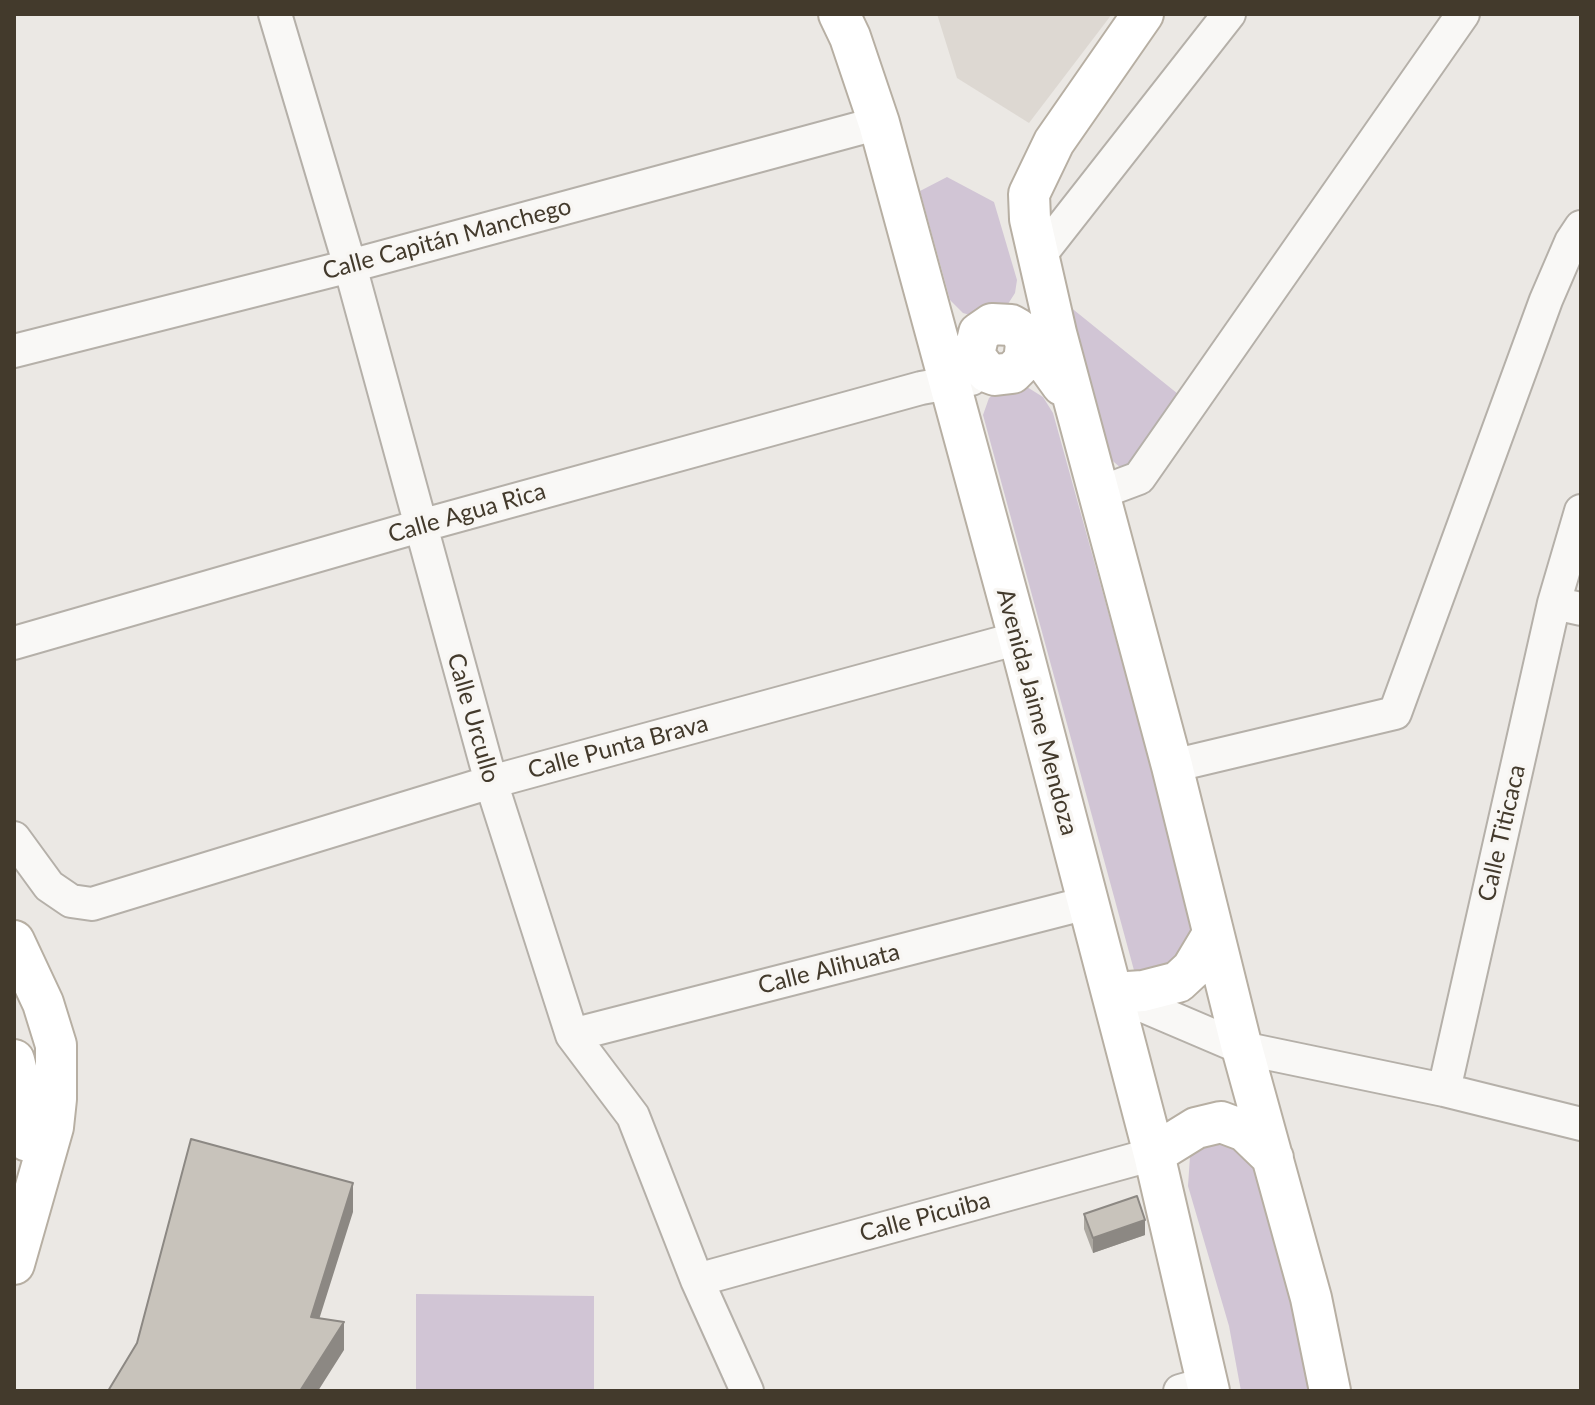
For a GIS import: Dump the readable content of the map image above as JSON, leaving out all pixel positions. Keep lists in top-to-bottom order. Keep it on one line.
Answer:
{"streets":{"main road":["Avenida Jaime Mendoza"],"street":["Calle Capitán Manchego","Calle Agua Rica","Calle Urcullo","Calle Punta Brava","Calle Titicaca","Calle Alihuata","Calle Picuiba"]},"crossings":[["Calle Capitán Manchego","Avenida Jaime Mendoza"],["Calle Capitán Manchego","Calle Urcullo"],["Calle Agua Rica","Avenida Jaime Mendoza"],["Calle Agua Rica","Calle Urcullo"],["Avenida Jaime Mendoza","Calle Punta Brava"],["Avenida Jaime Mendoza","Calle Alihuata"],["Avenida Jaime Mendoza","Calle Picuiba"],["Calle Urcullo","Calle Punta Brava"],["Calle Urcullo","Calle Alihuata"],["Calle Urcullo","Calle Picuiba"]]}
